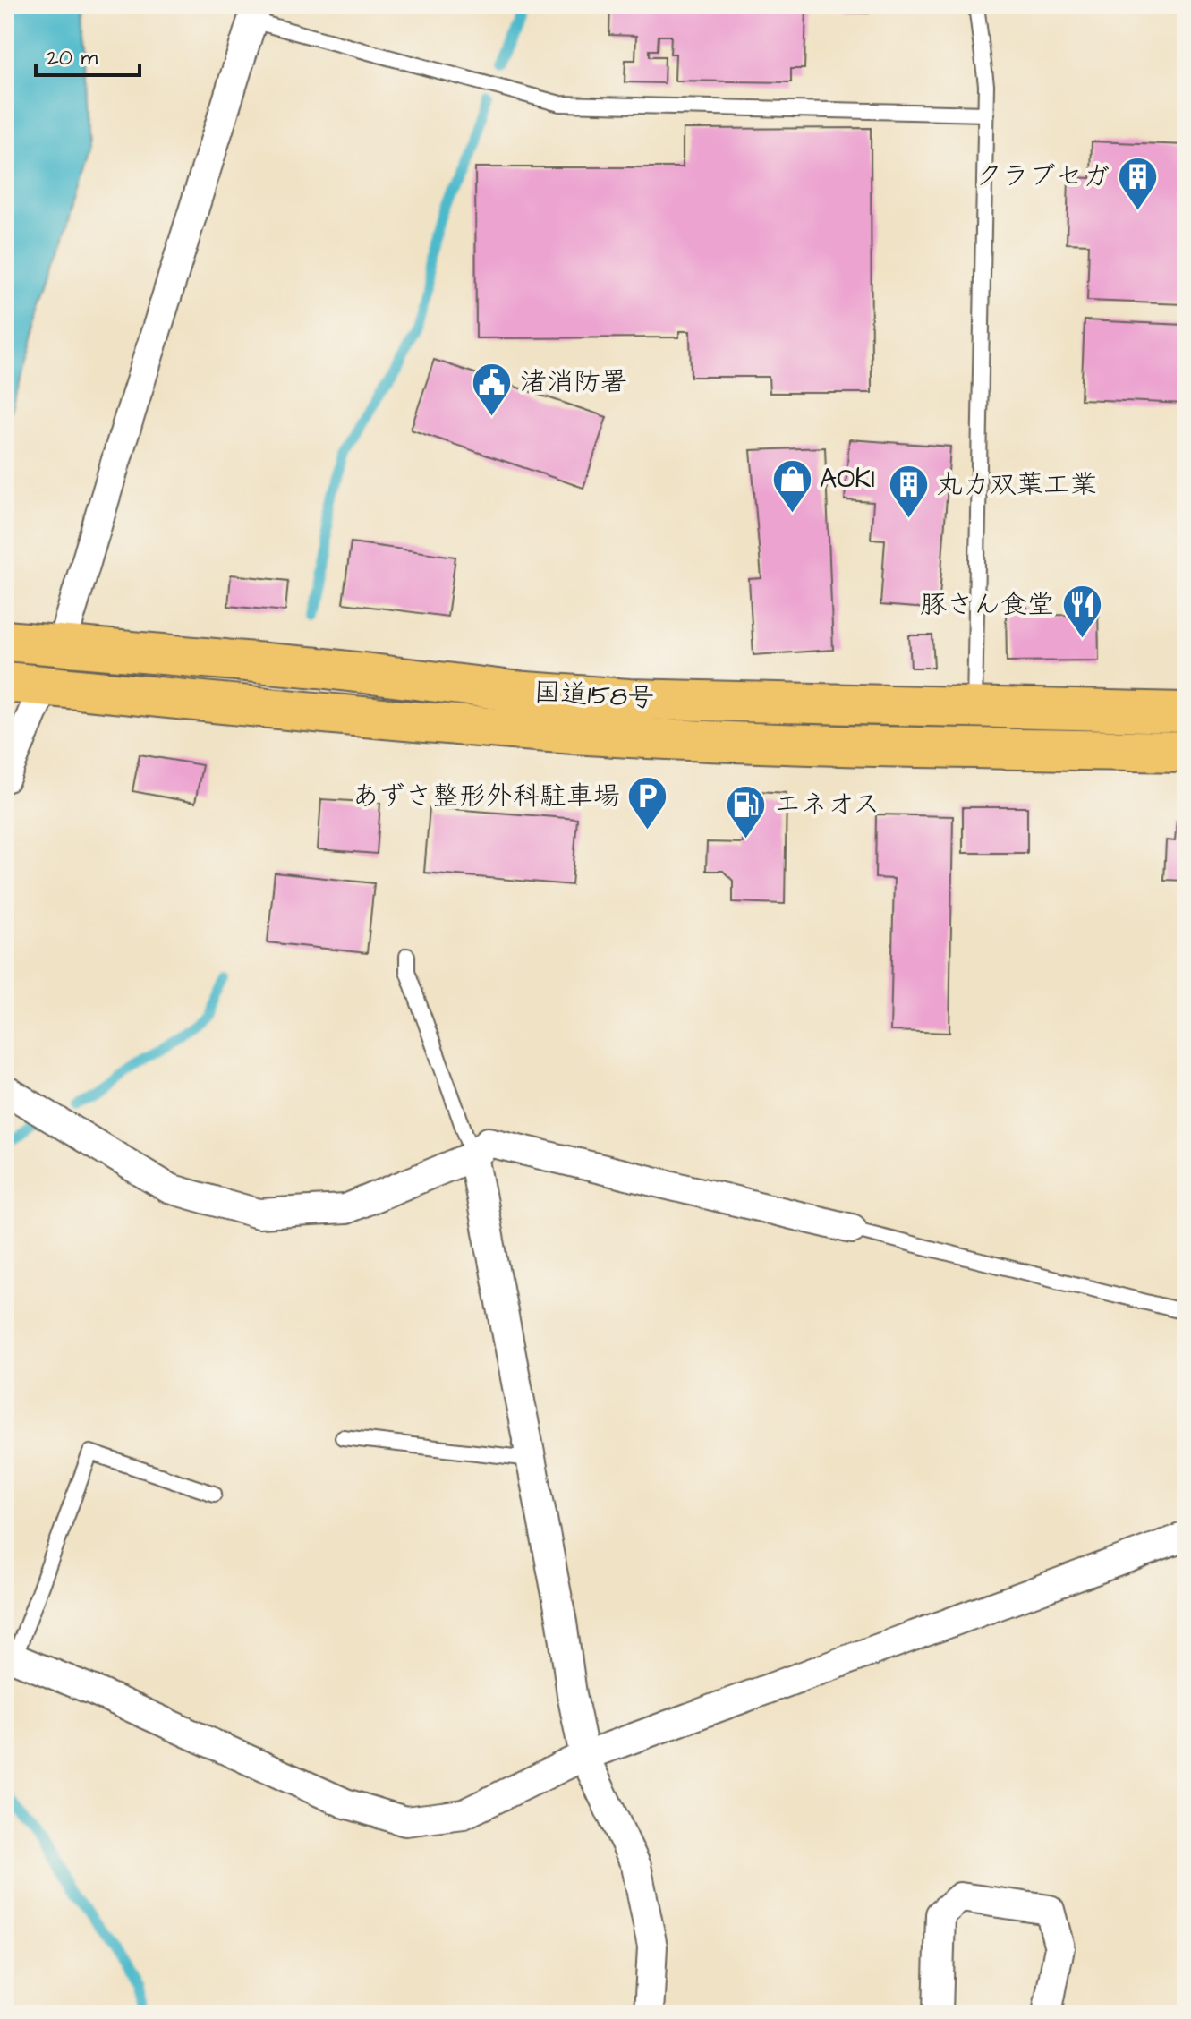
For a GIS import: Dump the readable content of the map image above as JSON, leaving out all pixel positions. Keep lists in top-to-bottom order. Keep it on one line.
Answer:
{"streets":{"highway":["国道158号"]},"places":{"building":["クラブセガ","丸カ双葉工業"],"public building":["渚消防署"],"shop":["AOKI"],"restaurant":["豚さん食堂"],"parking":["あずさ整形外科駐車場"],"fuel station":["エネオス"]},"scale_bar":"20 m"}
